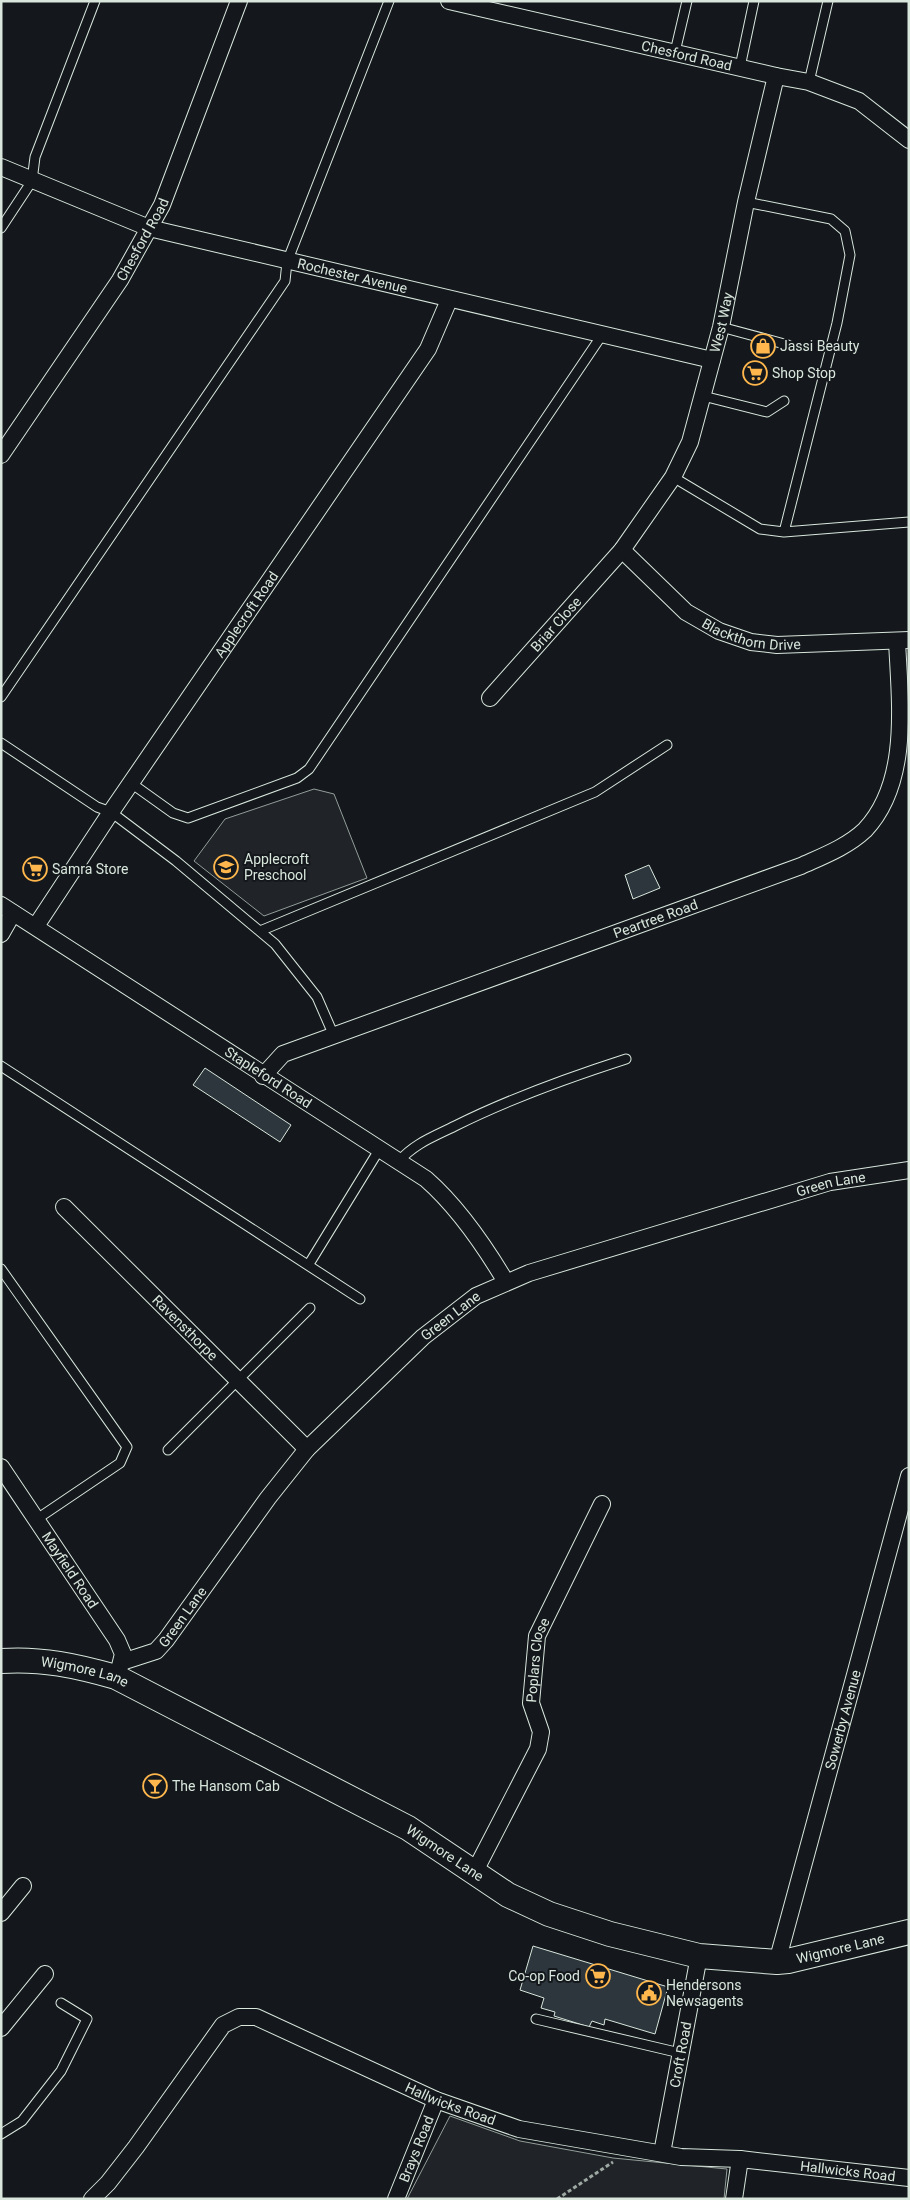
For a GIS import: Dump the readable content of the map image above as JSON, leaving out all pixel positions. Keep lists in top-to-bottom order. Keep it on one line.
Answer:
{"streets":{"street":["Chesford Road","Rochester Avenue","West Way","Applecroft Road","Briar Close","Blackthorn Drive","Peartree Road","Stapleford Road","Green Lane","Ravensthorpe","Mayfield Road","Poplars Close","Wigmore Lane","Sowerby Avenue","Croft Road","Hallwicks Road","Brays Road"]},"crossings":[["Chesford Road","Rochester Avenue"],["Chesford Road","West Way"],["Rochester Avenue","West Way"],["Rochester Avenue","Applecroft Road"],["West Way","Briar Close"],["West Way","Blackthorn Drive"],["Applecroft Road","Stapleford Road"],["Briar Close","Blackthorn Drive"],["Blackthorn Drive","Peartree Road"],["Peartree Road","Stapleford Road"],["Stapleford Road","Green Lane"],["Green Lane","Ravensthorpe"],["Green Lane","Mayfield Road"],["Green Lane","Wigmore Lane"],["Mayfield Road","Wigmore Lane"],["Poplars Close","Wigmore Lane"],["Wigmore Lane","Sowerby Avenue"],["Wigmore Lane","Croft Road"],["Croft Road","Hallwicks Road"],["Hallwicks Road","Brays Road"]],"places":{"shop":["Jassi Beauty"],"supermarket":["Shop Stop","Samra Store","Co-op Food"],"school or university":["Applecroft Preschool"],"bar":["The Hansom Cab"],"public building":["Hendersons Newsagents"]}}
